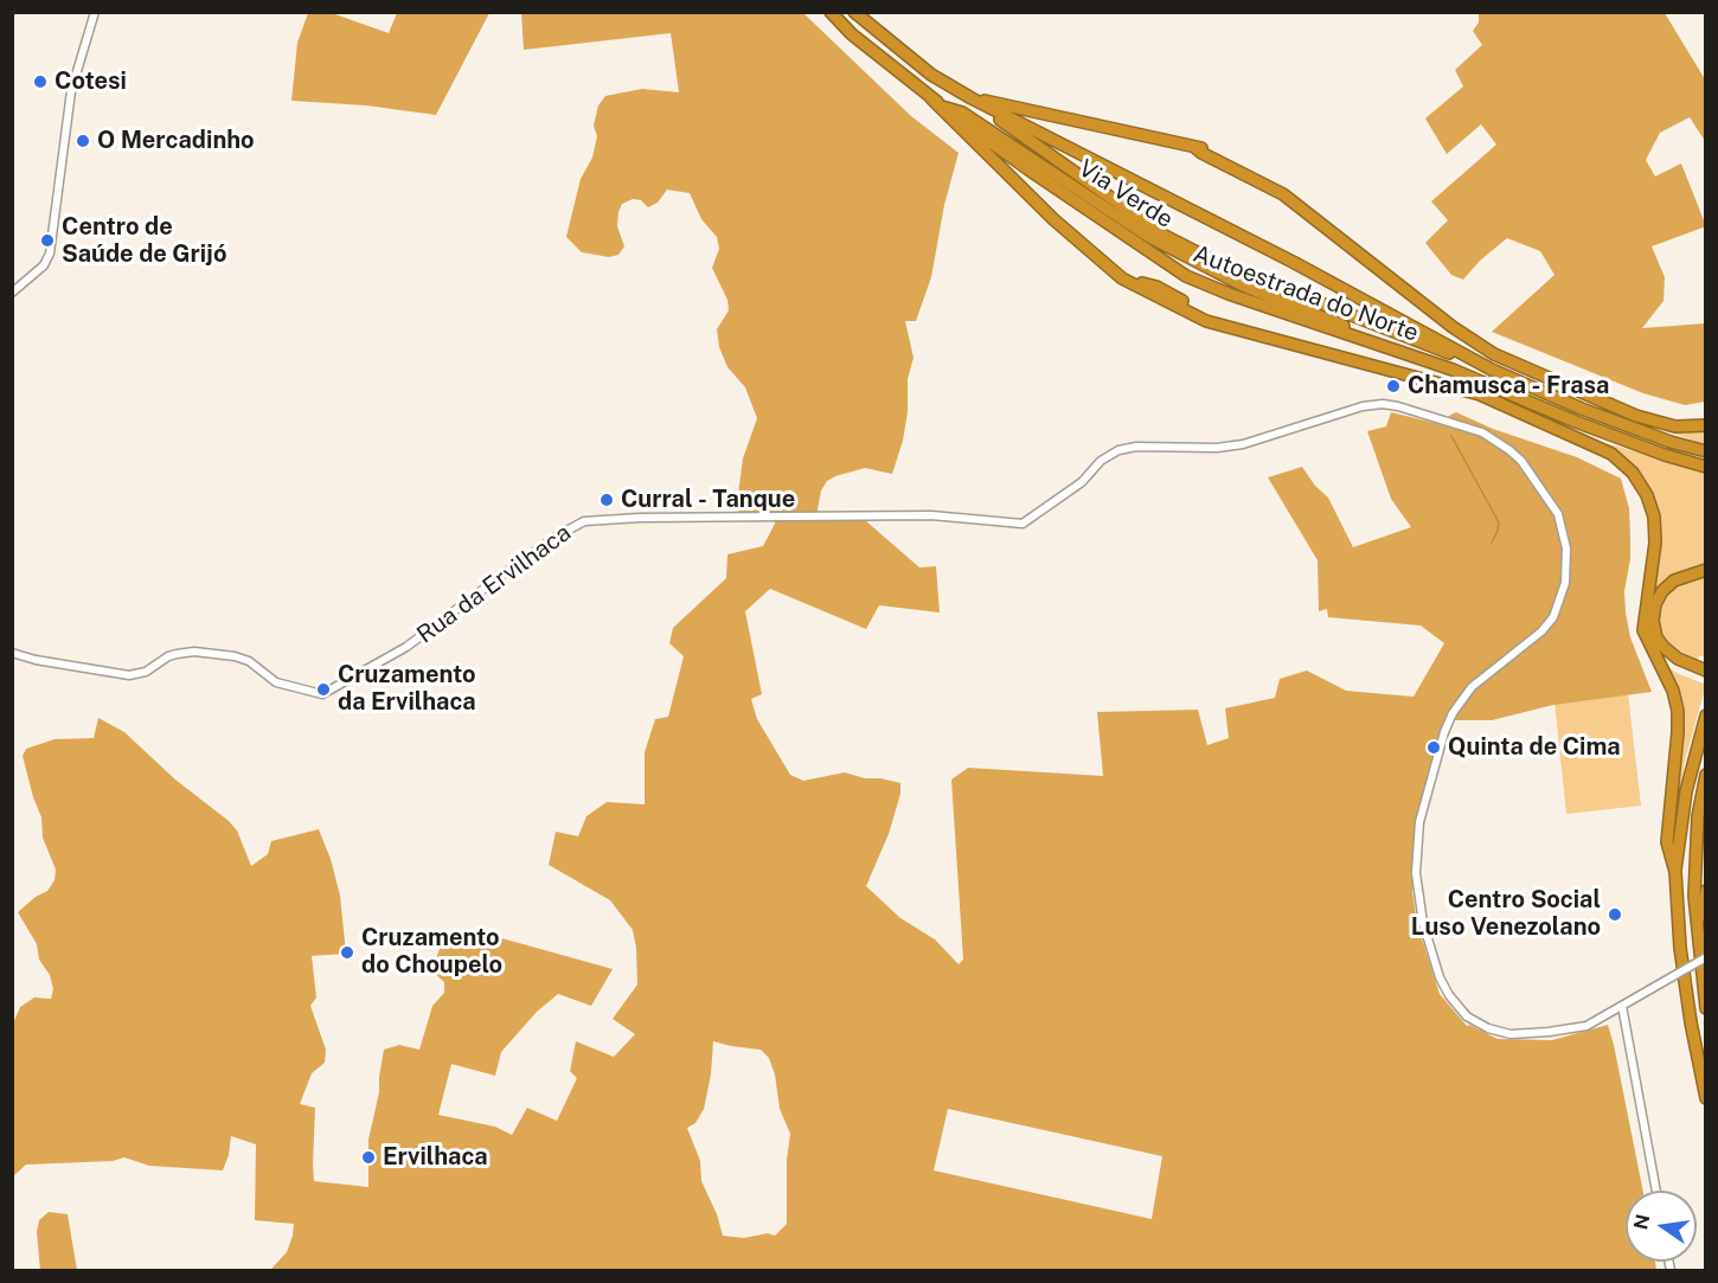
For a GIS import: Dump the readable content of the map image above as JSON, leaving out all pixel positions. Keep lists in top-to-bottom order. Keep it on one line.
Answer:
{"streets":{"highway":["Via Verde","Autoestrada do Norte"],"street":["Rua da Ervilhaca"]},"crossings":[["Via Verde","Autoestrada do Norte"]],"places":["Cotesi","O Mercadinho","Centro de Saúde de Grijó","Chamusca - Frasa","Curral - Tanque","Cruzamento da Ervilhaca","Quinta de Cima","Centro Social Luso Venezolano","Cruzamento do Choupelo","Ervilhaca"],"north":"left"}
